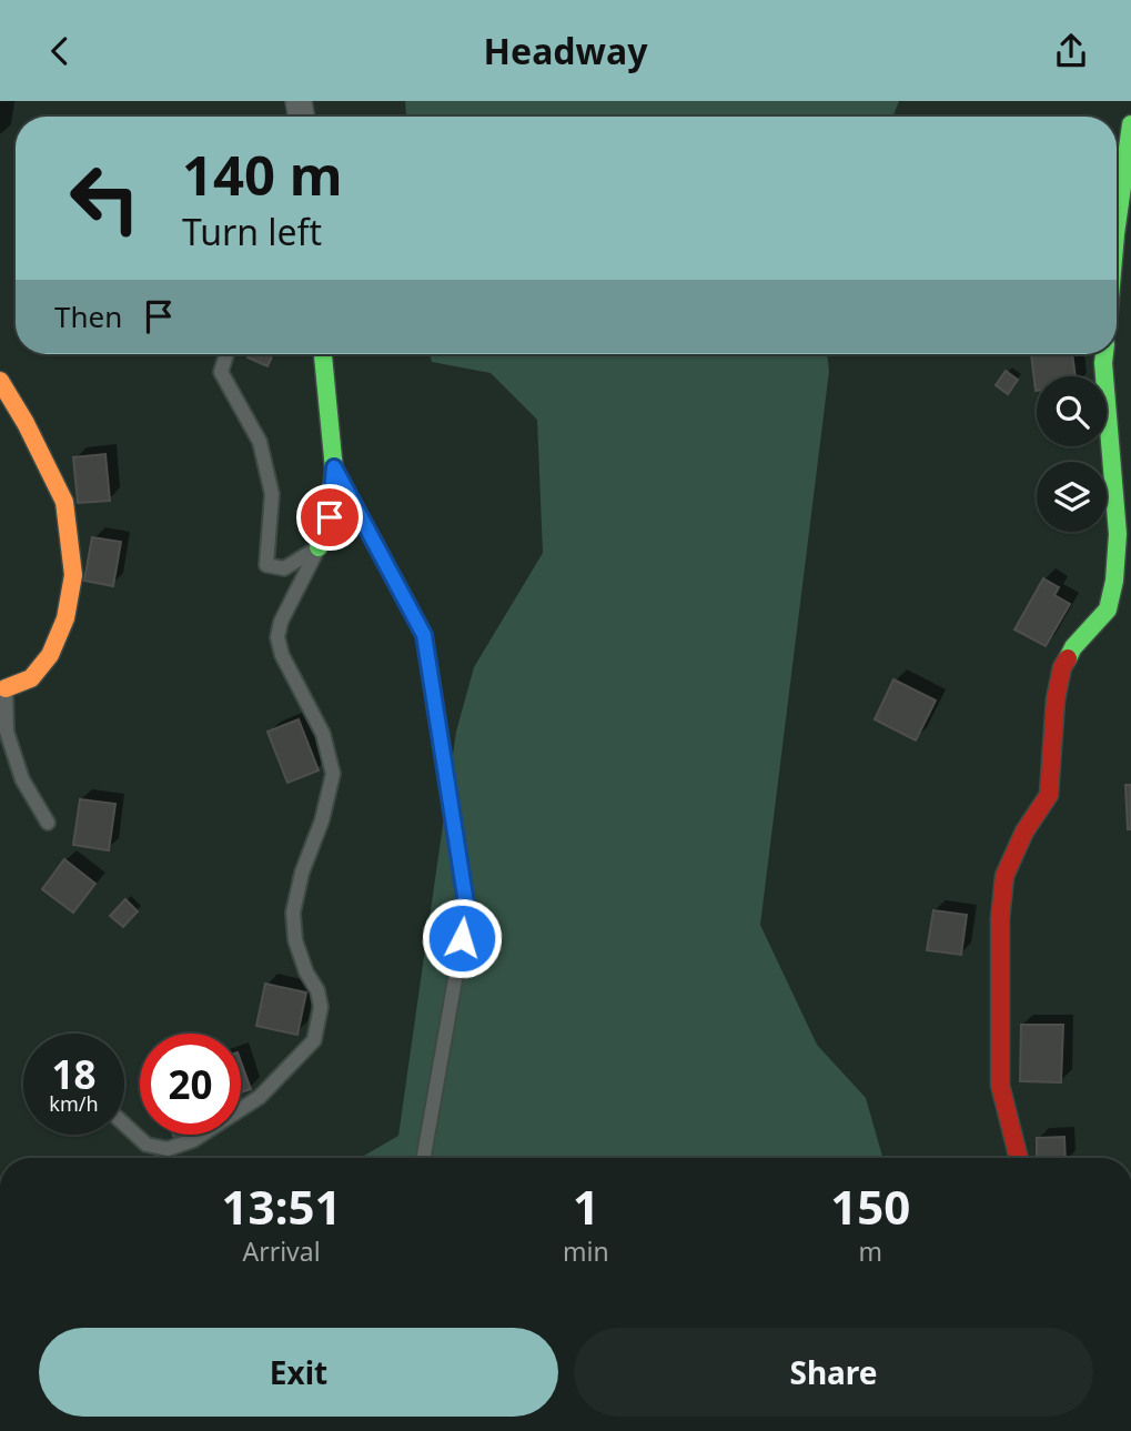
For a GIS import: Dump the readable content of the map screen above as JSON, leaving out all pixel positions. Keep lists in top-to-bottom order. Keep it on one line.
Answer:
{"page":{"header":"Headway","turn":["140 m","Turn left"],"then":"Then","speed":"18 km/h","limit":"20","eta":["13:51","Arrival","1","min","150","m"],"buttons":["Exit","Share"]}}
